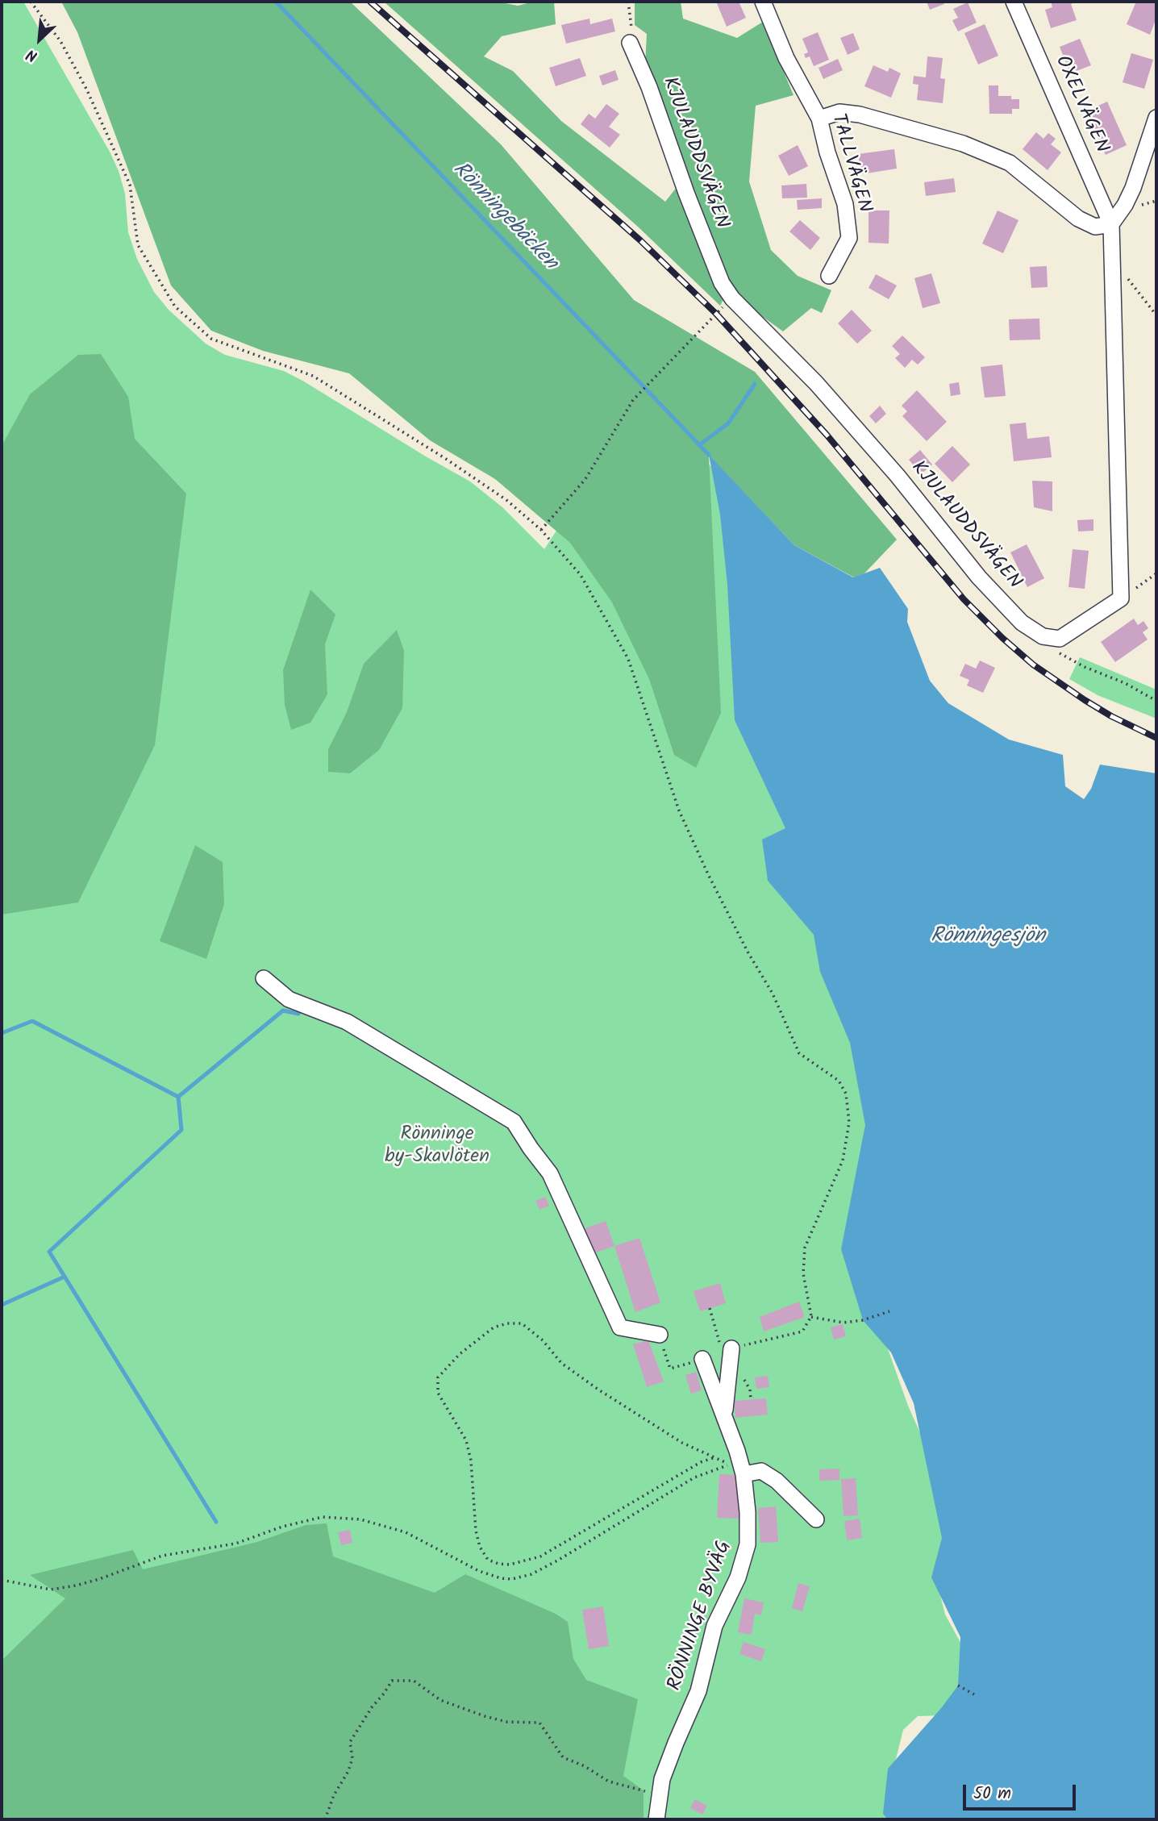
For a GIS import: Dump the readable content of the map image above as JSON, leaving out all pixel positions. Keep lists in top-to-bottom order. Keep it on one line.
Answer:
{"streets":{"street":["OXELVÄGEN","KJULAUDDSVÄGEN","TALLVÄGEN","RÖNNINGE BYVÄG"]},"water":["Rönningebäcken","Rönningesjön"],"parks":["Rönninge by-Skavlöten"],"scale_bar":"50 m","north":"bottom left"}
